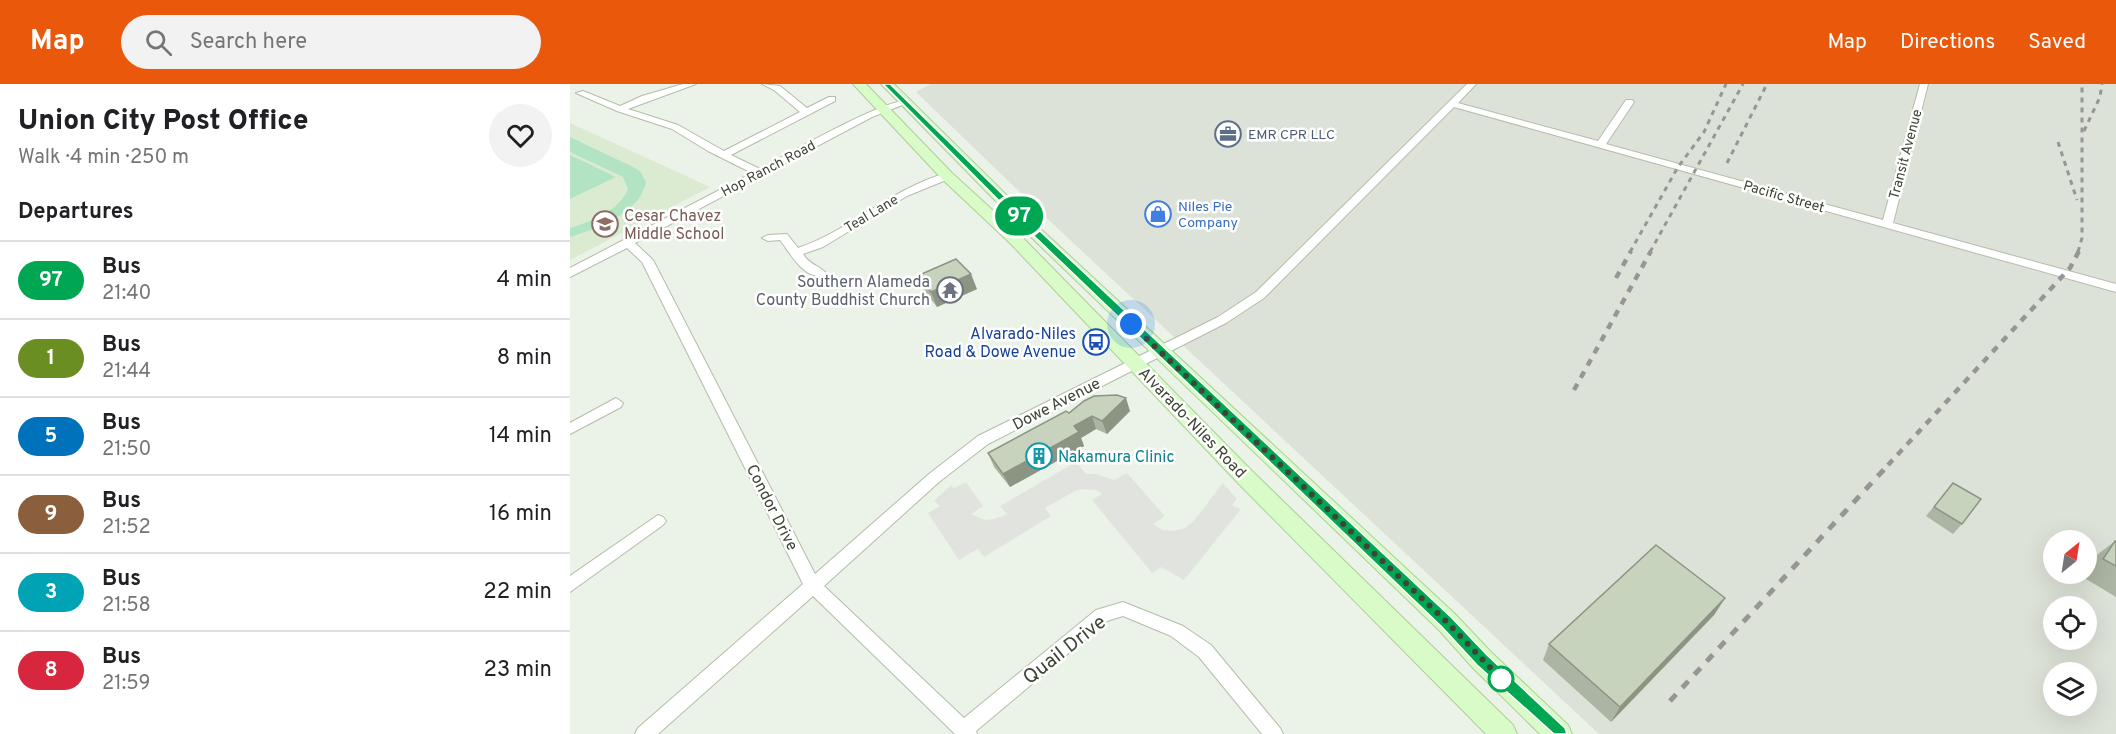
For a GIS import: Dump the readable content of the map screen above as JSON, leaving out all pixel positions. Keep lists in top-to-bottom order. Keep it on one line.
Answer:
{"streets":{"main road":["Alvarado-Niles Road"],"street":["Transit Avenue","Hop Ranch Road","Pacific Street","Teal Lane","Dowe Avenue","Condor Drive","Quail Drive"]},"crossings":[["Transit Avenue","Pacific Street"],["Hop Ranch Road","Alvarado-Niles Road"],["Hop Ranch Road","Condor Drive"],["Pacific Street","Dowe Avenue"],["Teal Lane","Alvarado-Niles Road"],["Dowe Avenue","Alvarado-Niles Road"],["Dowe Avenue","Condor Drive"],["Condor Drive","Quail Drive"]],"places":{"office":["EMR CPR LLC"],"shop":["Niles Pie Company"],"school or university":["Cesar Chavez Middle School"],"temple":["Southern Alameda County Buddhist Church"],"bus stop":["Alvarado-Niles Road & Dowe Avenue"],"building":["Nakamura Clinic"]},"lines":["bus line 97"],"north":"top right","page":{"header":"Map","search":"Search here","nav":["Map","Directions","Saved"],"heading":[["Union City Post Office","Walk · 4 min · 250 m"],"Departures"],"on_map":"97","list":[{"mark":"97","name":"Bus","note":"21:40","value":"4 min"},{"mark":"1","name":"Bus","note":"21:44","value":"8 min"},{"mark":"5","name":"Bus","note":"21:50","value":"14 min"},{"mark":"9","name":"Bus","note":"21:52","value":"16 min"},{"mark":"3","name":"Bus","note":"21:58","value":"22 min"},{"mark":"8","name":"Bus","note":"21:59","value":"23 min"}]}}
